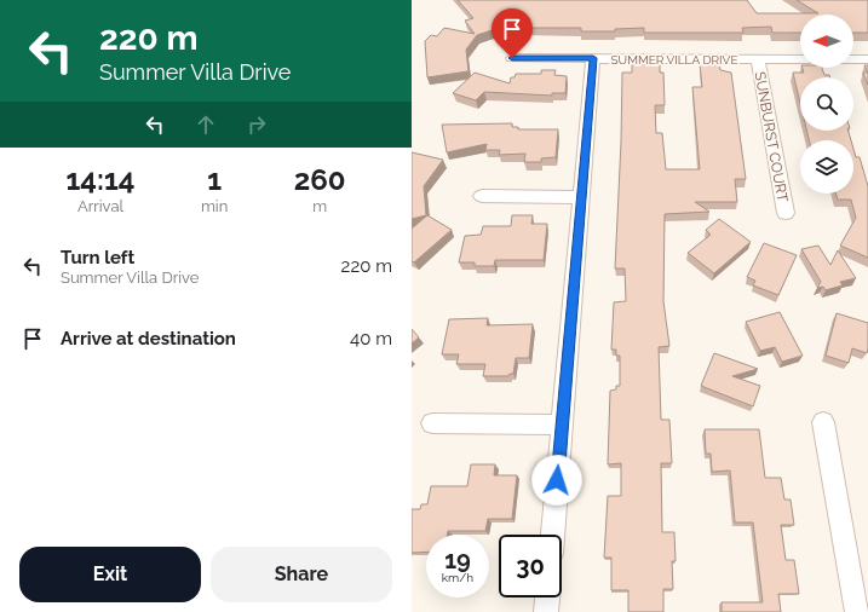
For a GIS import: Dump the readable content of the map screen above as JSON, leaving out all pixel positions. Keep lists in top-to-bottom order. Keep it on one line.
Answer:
{"streets":{"street":["SUMMER VILLA DRIVE","SUNBURST COURT"]},"crossings":[["SUMMER VILLA DRIVE","SUNBURST COURT"]],"north":"left","page":{"turn":["220 m","Summer Villa Drive"],"eta":["14:14","Arrival","1","min","260","m"],"list":[{"name":"Turn left","note":"Summer Villa Drive","value":"220 m"},{"name":"Arrive at destination","value":"40 m"}],"speed":"19 km/h","limit":"30","buttons":["Exit","Share"]}}
